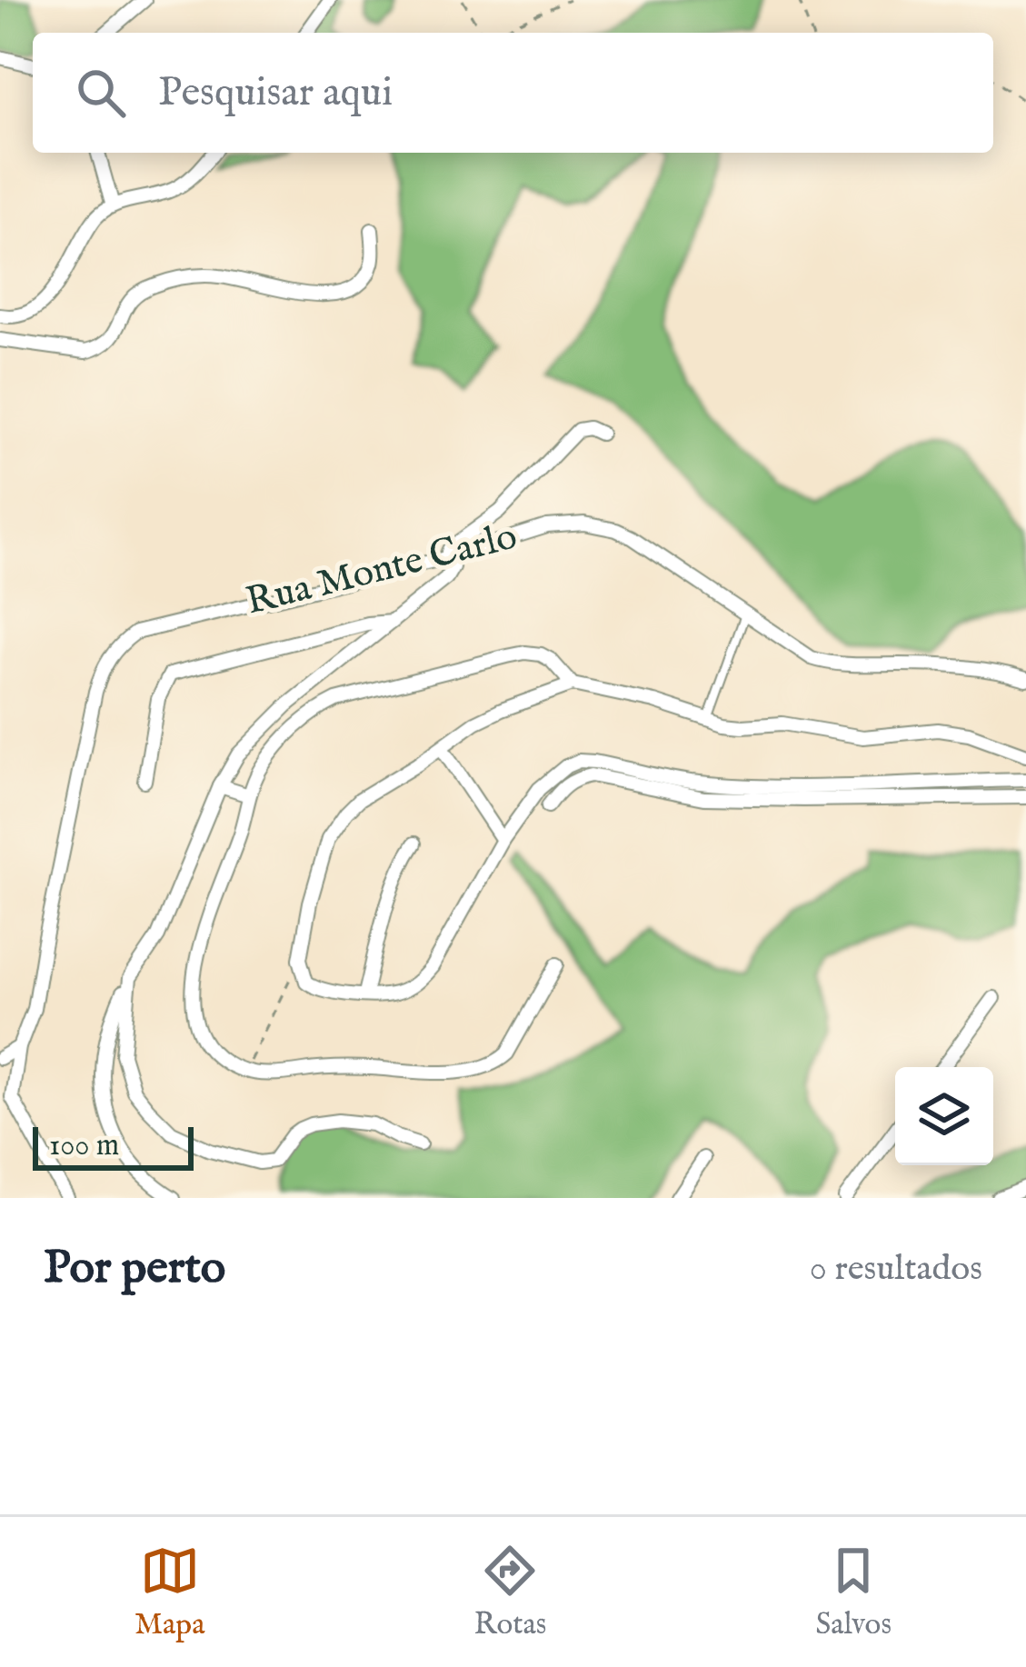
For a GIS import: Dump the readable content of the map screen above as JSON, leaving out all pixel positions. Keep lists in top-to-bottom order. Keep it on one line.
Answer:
{"streets":{"street":["Rua Monte Carlo"]},"scale_bar":"100 m","page":{"search":"Pesquisar aqui","scale":"100 m","heading":["Por perto","0 resultados"],"nav":["Mapa","Rotas","Salvos"]}}
